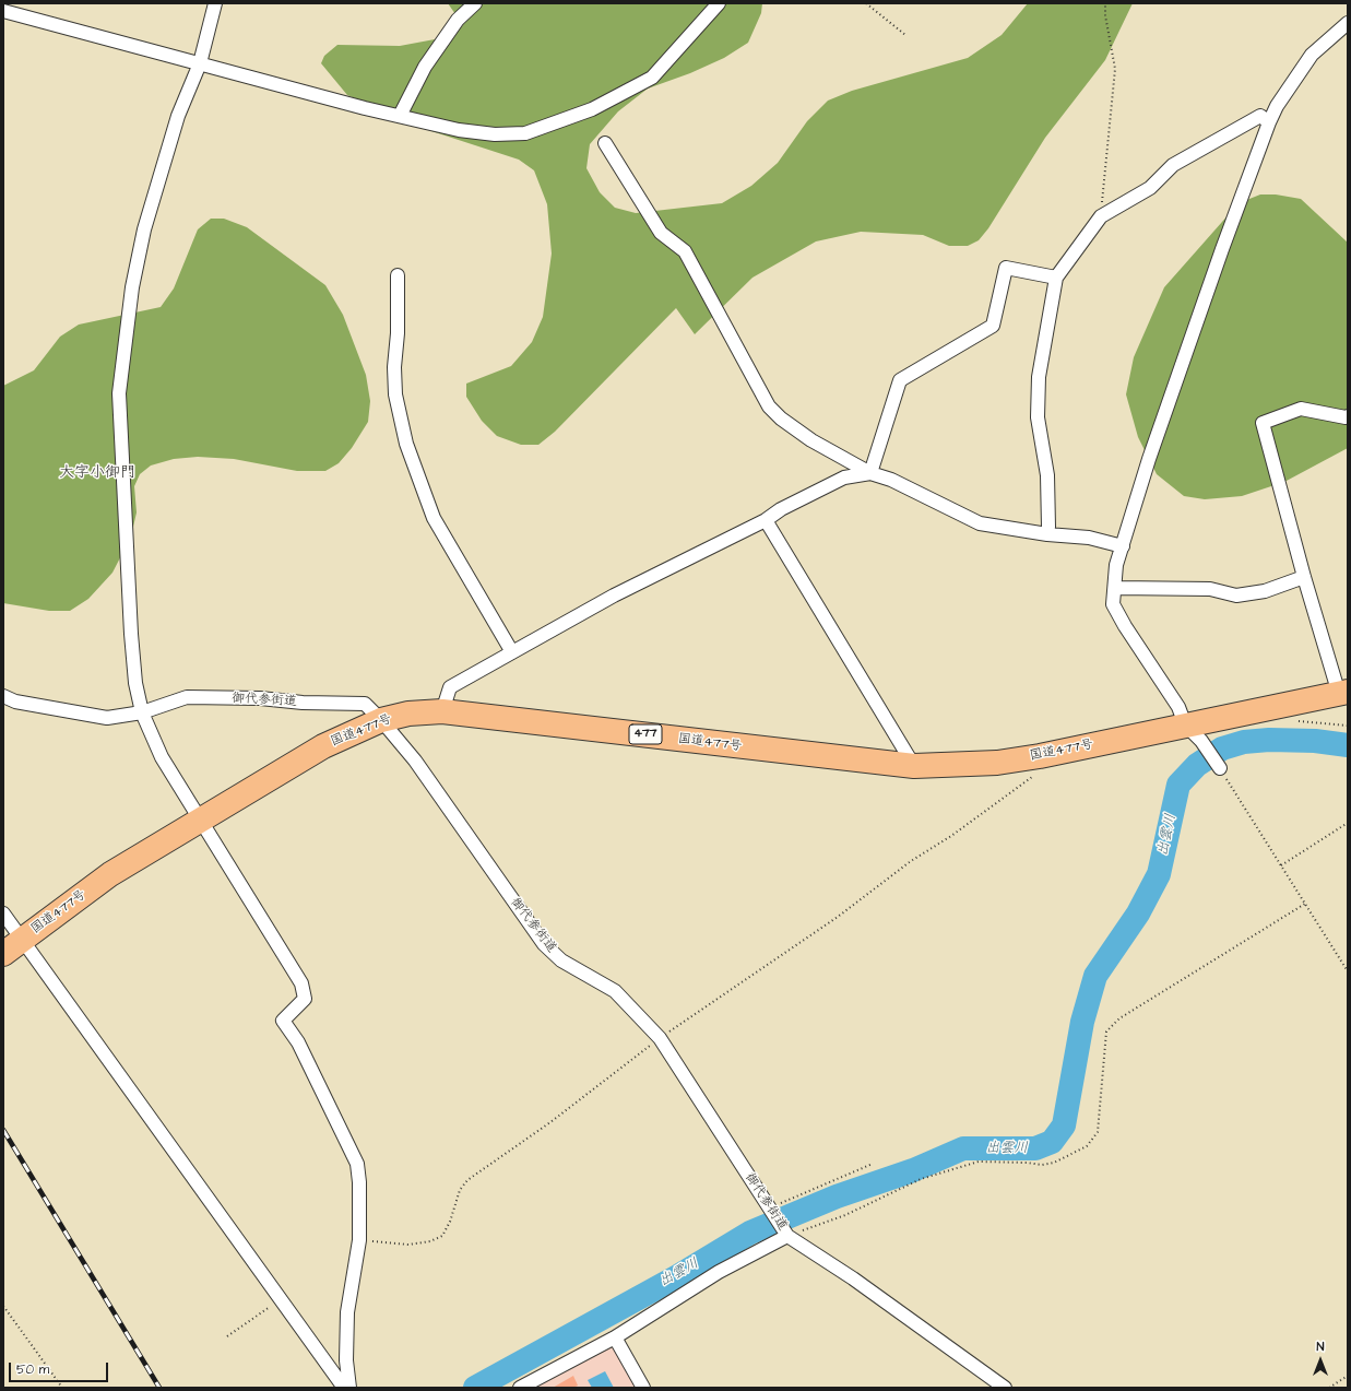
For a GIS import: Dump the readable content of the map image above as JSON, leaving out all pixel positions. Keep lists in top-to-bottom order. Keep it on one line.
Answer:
{"streets":{"highway":["国道477号","477"],"street":["御代参街道"]},"crossings":[["御代参街道","国道477号"]],"districts":["大字小御門"],"water":["出雲川"],"scale_bar":"50 m","north":"top"}
